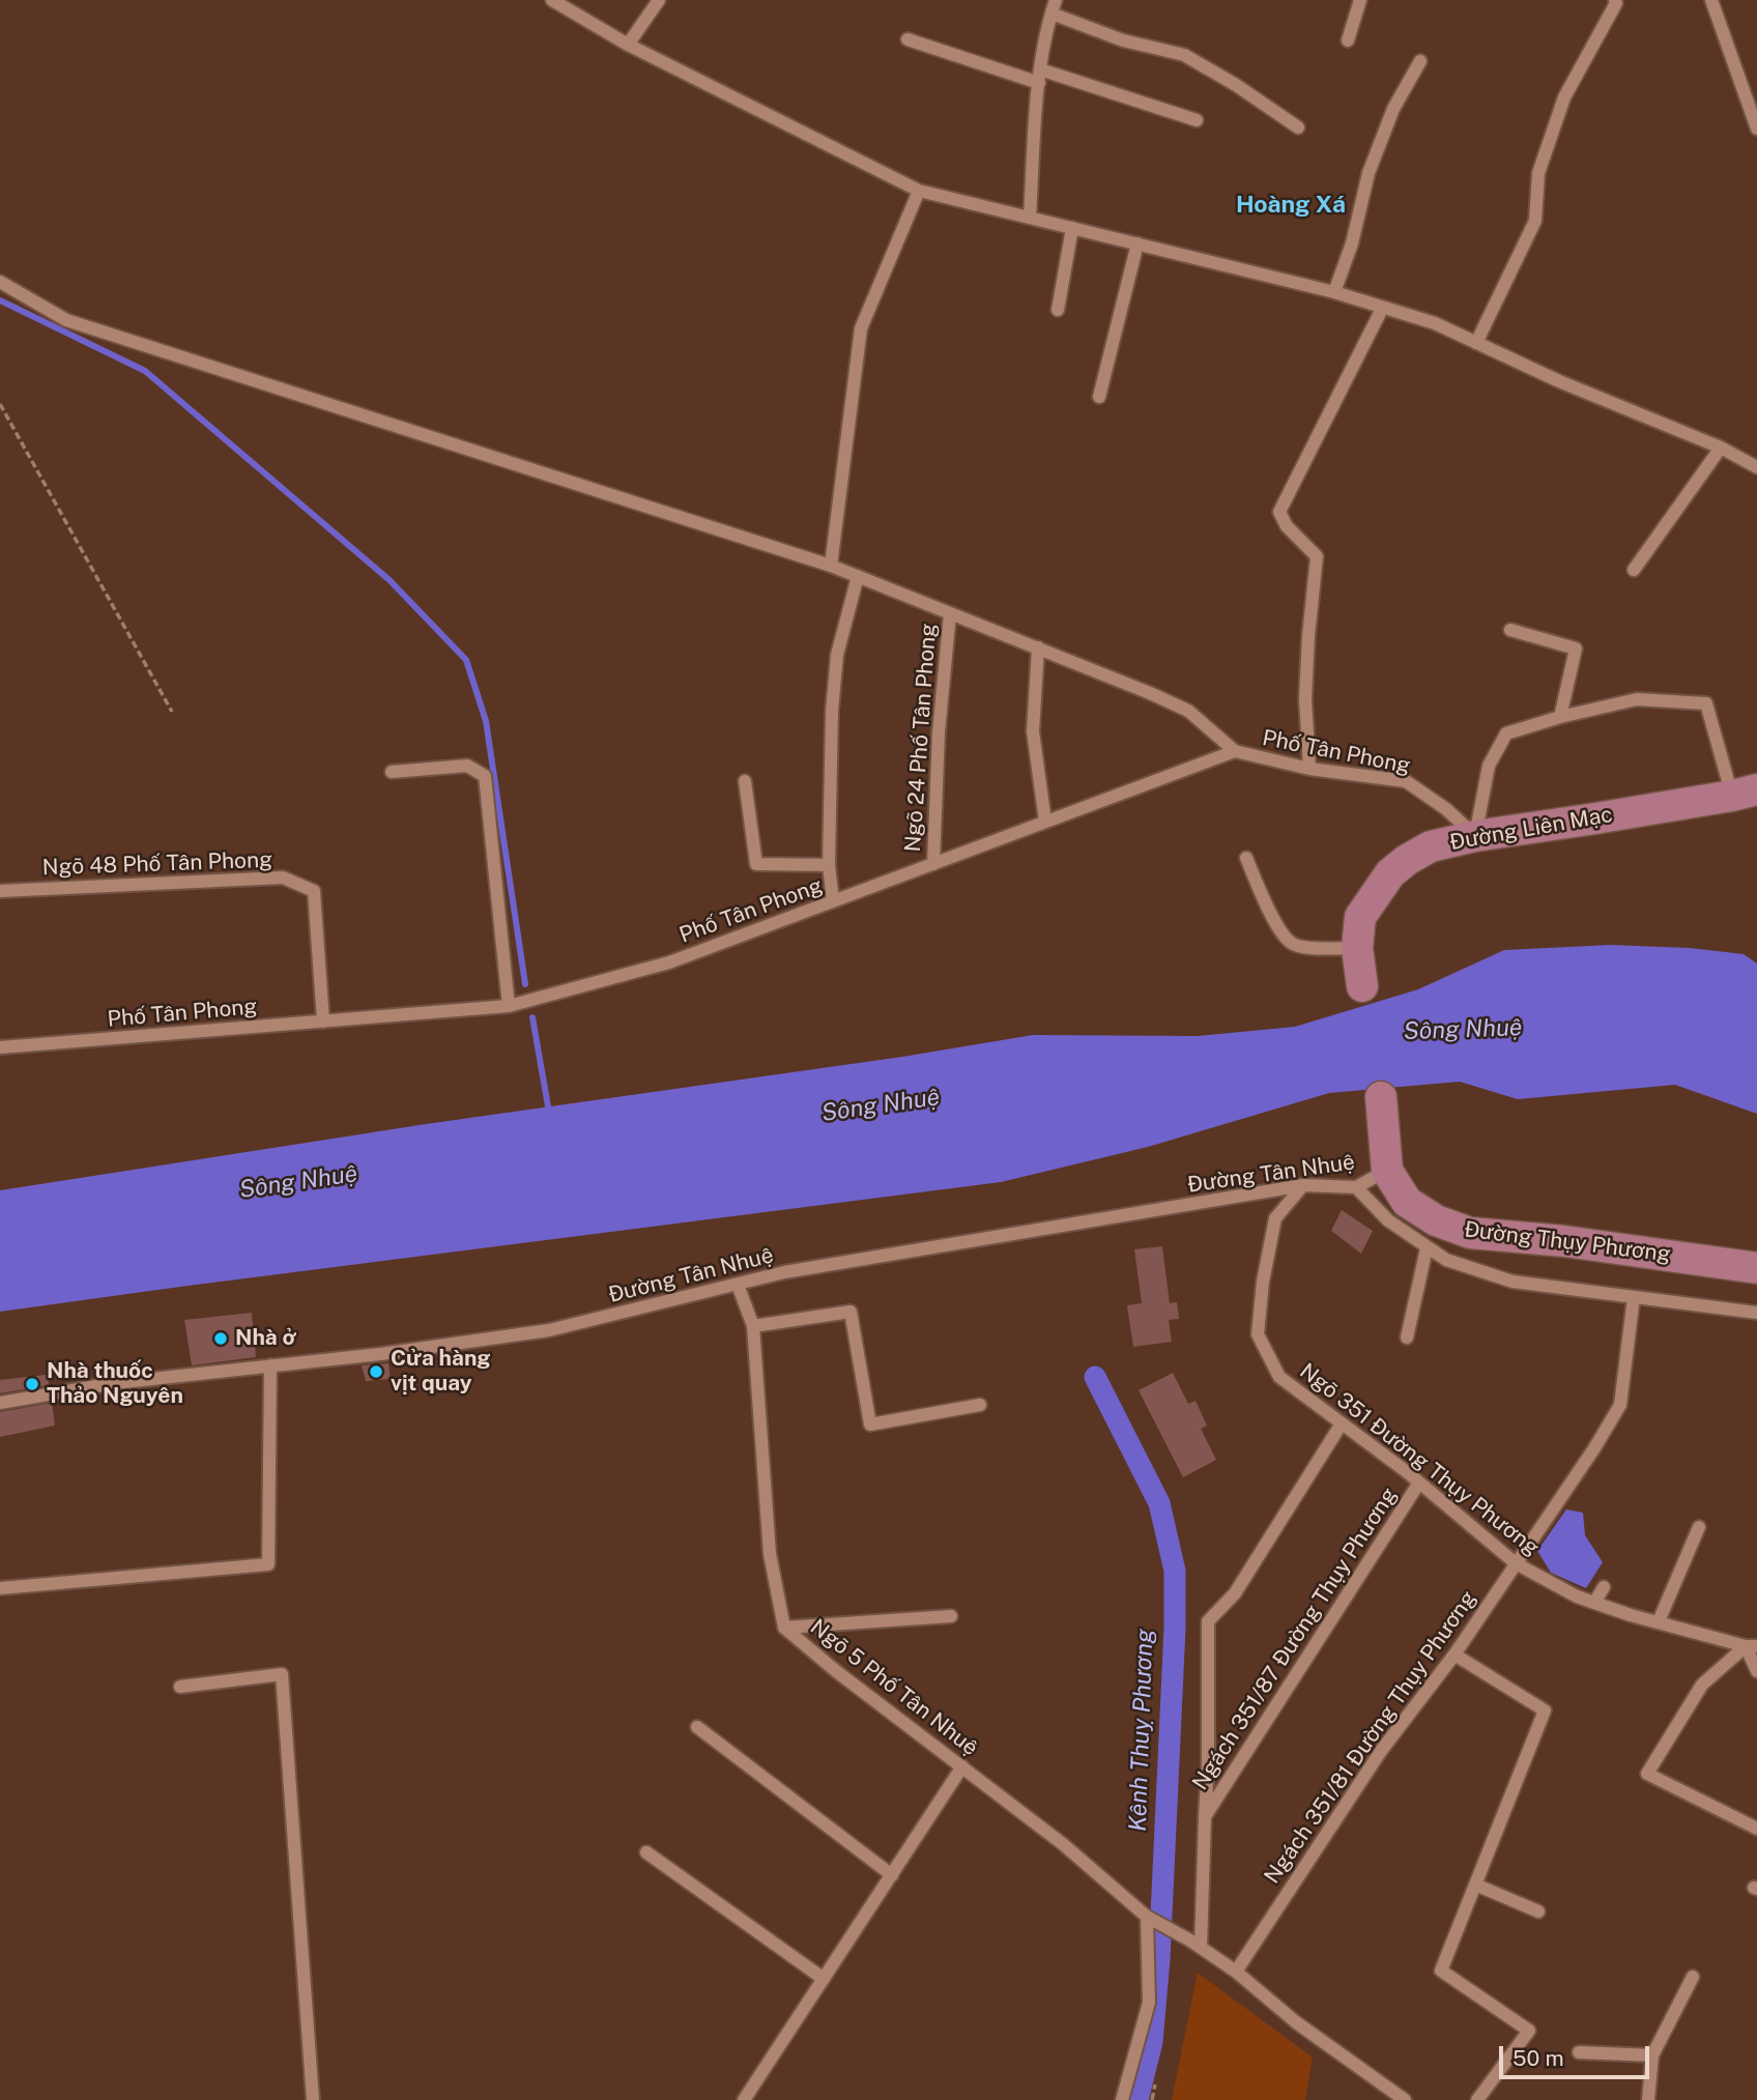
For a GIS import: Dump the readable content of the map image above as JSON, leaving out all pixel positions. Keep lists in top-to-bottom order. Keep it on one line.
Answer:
{"streets":{"main road":["Đường Liên Mạc","Đường Thụy Phương"],"street":["Ngõ 24 Phố Tân Phong","Phố Tân Phong","Ngõ 48 Phố Tân Phong","Đường Tân Nhuệ","Ngõ 351 Đường Thụy Phương","Ngách 351/87 Đường Thụy Phương","Ngõ 5 Phố Tân Nhuệ","Ngách 351/81 Đường Thụy Phương"]},"crossings":[["Ngõ 24 Phố Tân Phong","Phố Tân Phong"],["Phố Tân Phong","Đường Liên Mạc"],["Phố Tân Phong","Ngõ 48 Phố Tân Phong"],["Đường Tân Nhuệ","Đường Thụy Phương"],["Đường Tân Nhuệ","Ngõ 351 Đường Thụy Phương"],["Đường Tân Nhuệ","Ngõ 5 Phố Tân Nhuệ"],["Đường Thụy Phương","Ngách 351/81 Đường Thụy Phương"],["Ngõ 351 Đường Thụy Phương","Ngách 351/87 Đường Thụy Phương"],["Ngõ 351 Đường Thụy Phương","Ngách 351/81 Đường Thụy Phương"],["Ngõ 5 Phố Tân Nhuệ","Ngách 351/81 Đường Thụy Phương"]],"districts":["Hoàng Xá"],"water":["Sông Nhuệ","Kênh Thuỵ Phương"],"places":["Nhà ở","Cửa hàng vịt quay","Nhà thuốc Thảo Nguyên"],"scale_bar":"50 m"}
